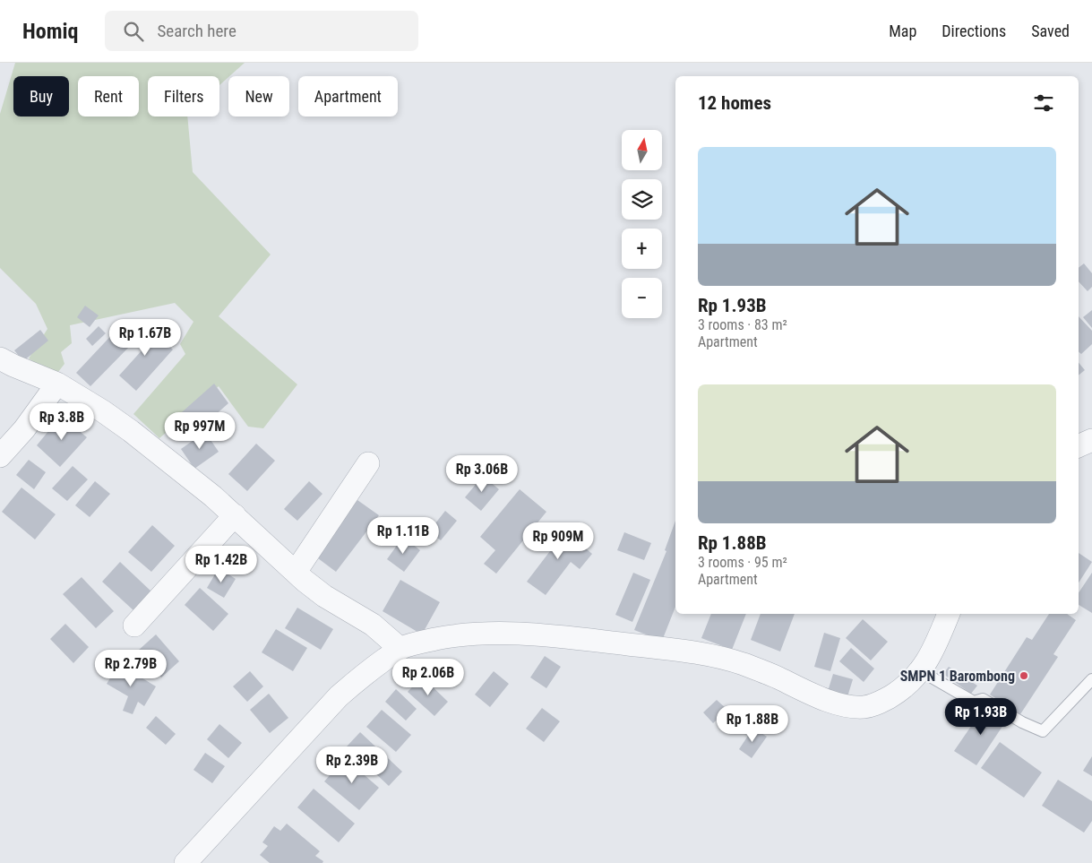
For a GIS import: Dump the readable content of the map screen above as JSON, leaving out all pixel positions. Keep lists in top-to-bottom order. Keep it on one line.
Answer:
{"places":["SMPN 1 Barombong"],"north":"top","page":{"header":"Homiq","search":"Search here","nav":["Map","Directions","Saved"],"chip":["Buy","Rent","Filters","New","Apartment"],"heading":"12 homes","map_buttons":["+","−"],"list":[{"name":"Rp 1.93B","note":"3 rooms · 83 m² · Apartment"},{"name":"Rp 1.88B","note":"3 rooms · 95 m² · Apartment"}],"price":["Rp 1.67B","Rp 3.8B","Rp 997M","Rp 3.06B","Rp 1.11B","Rp 909M","Rp 1.42B","Rp 2.79B","Rp 2.06B","Rp 1.93B","Rp 1.88B","Rp 2.39B"]}}
